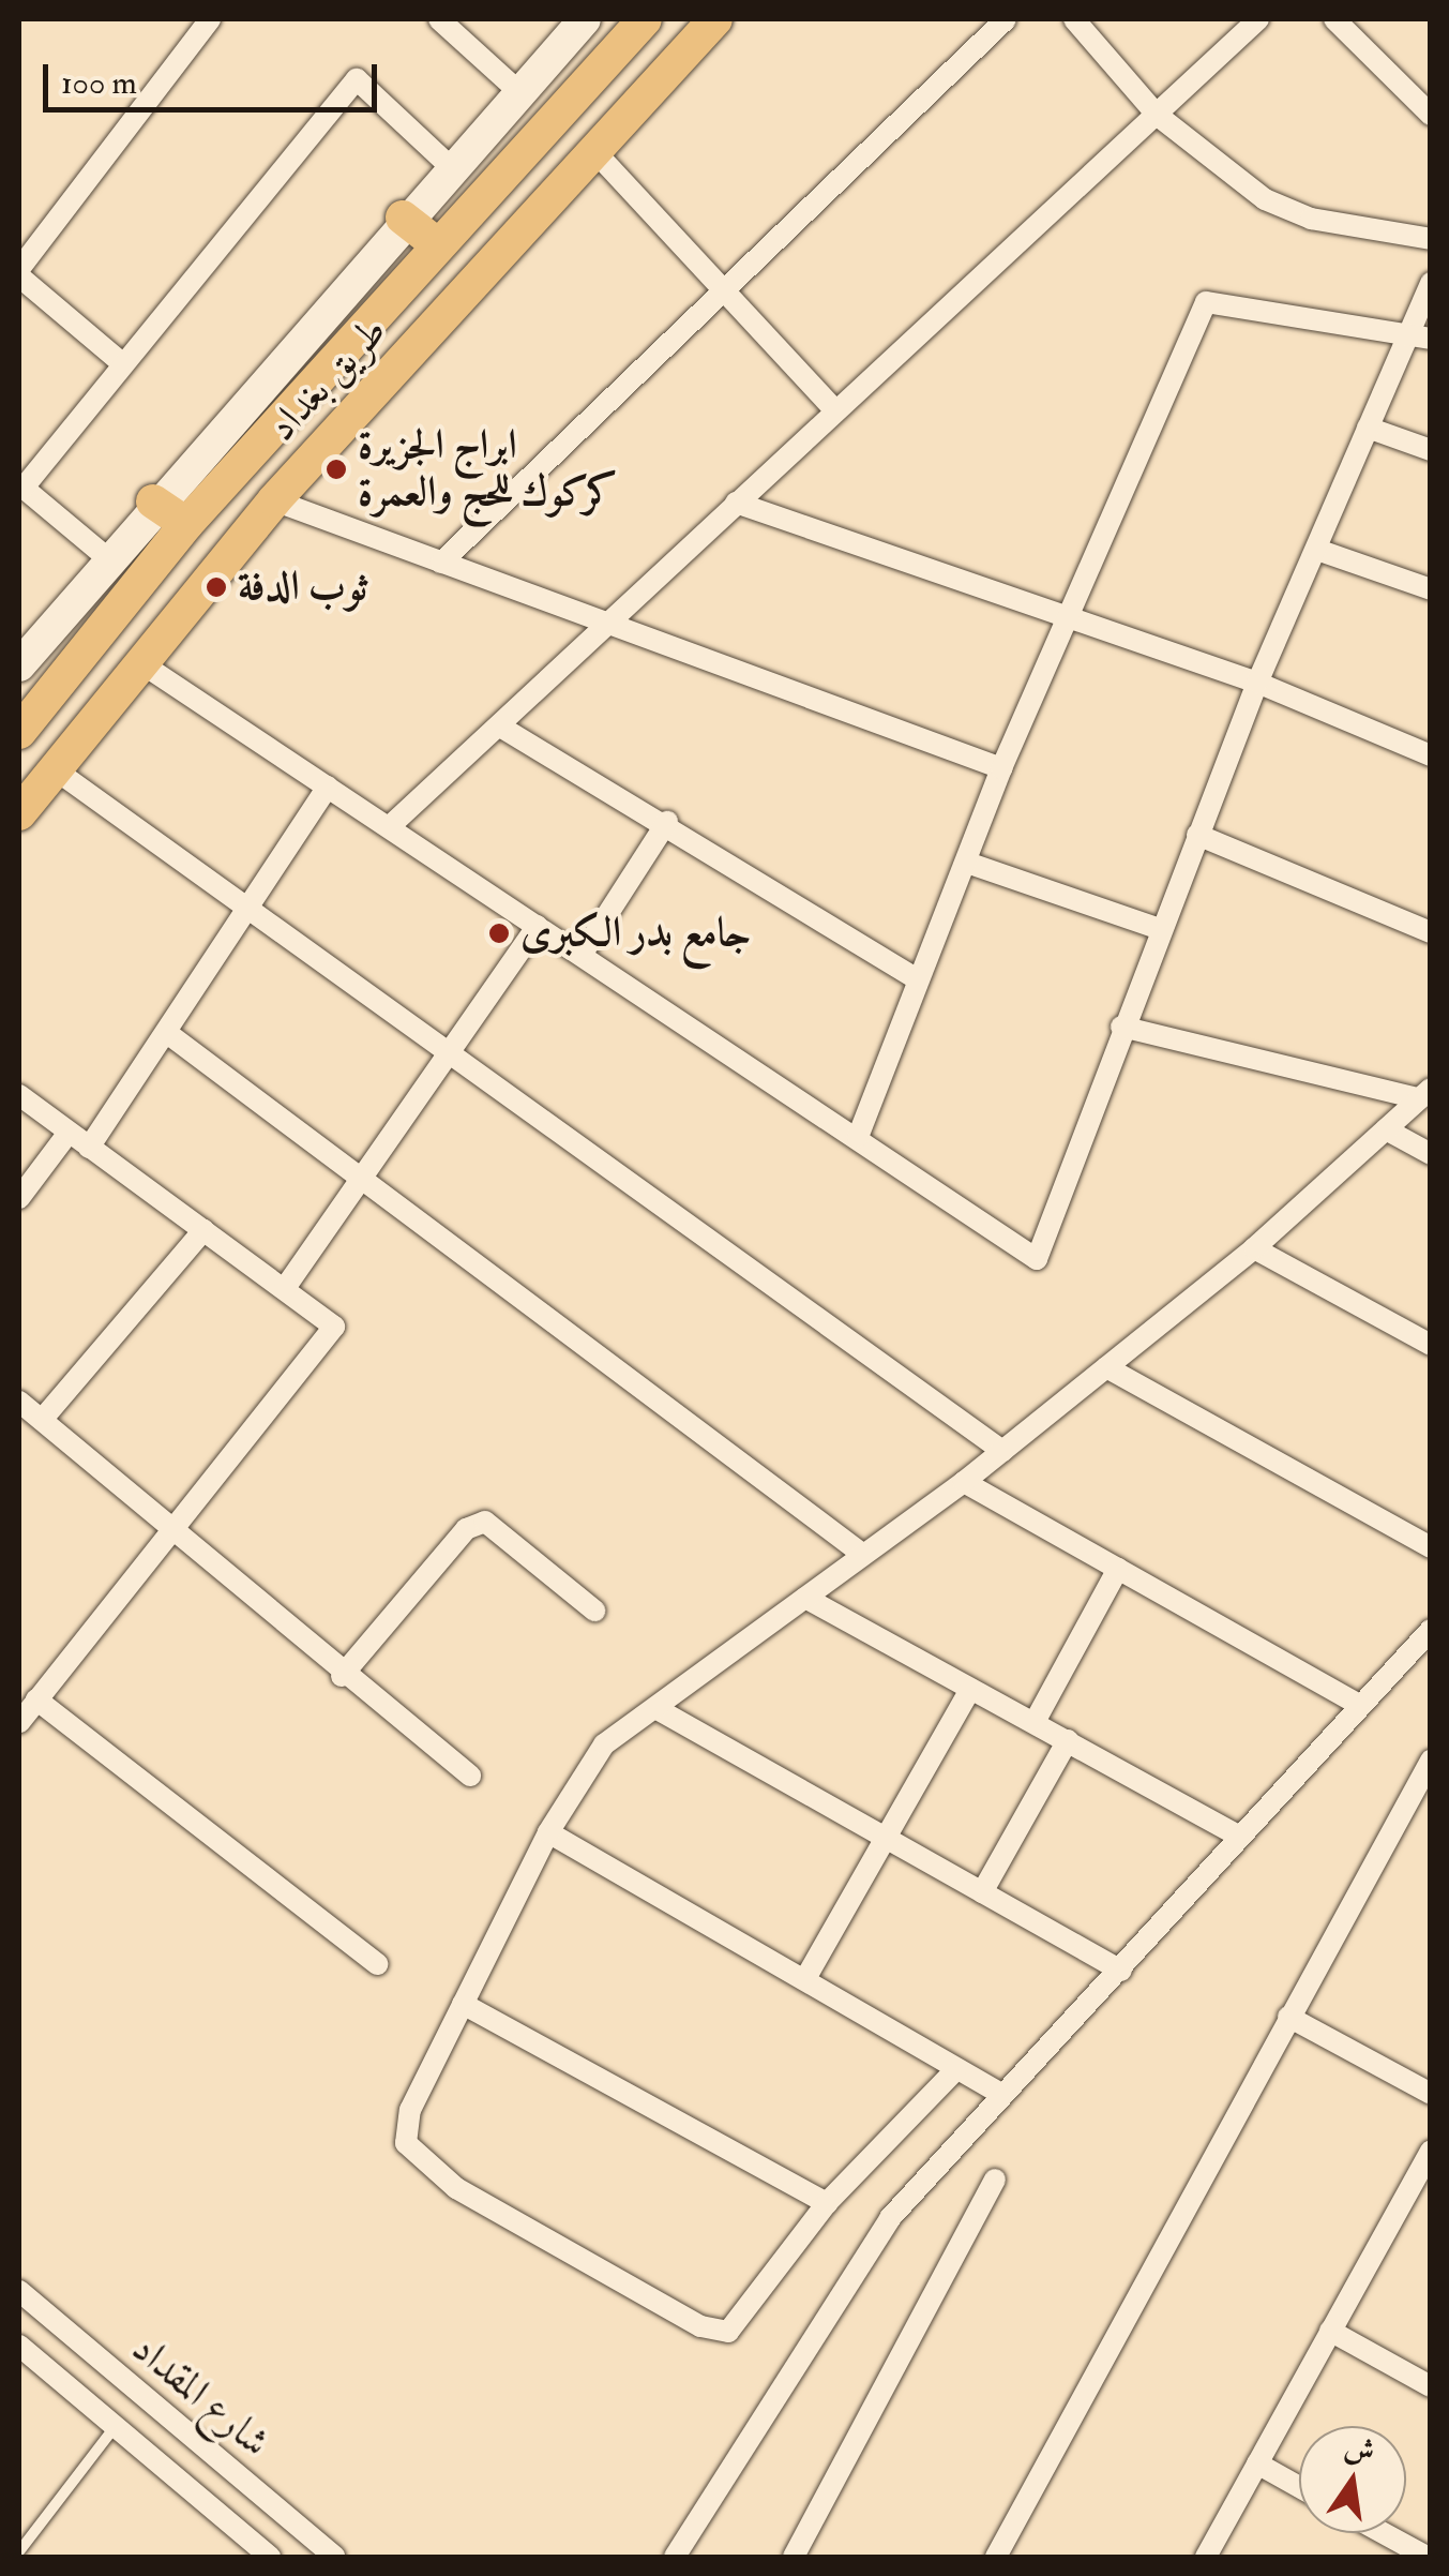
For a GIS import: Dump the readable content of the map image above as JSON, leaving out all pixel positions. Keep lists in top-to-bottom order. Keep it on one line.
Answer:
{"streets":{"main road":["طريق بغداد"],"street":["شارع المقداد"]},"places":["ابراج الجزيرة كركوك للحج والعمرة","ثوب الدفة","جامع بدر الكبرى"],"scale_bar":"100 m","north":"top"}
